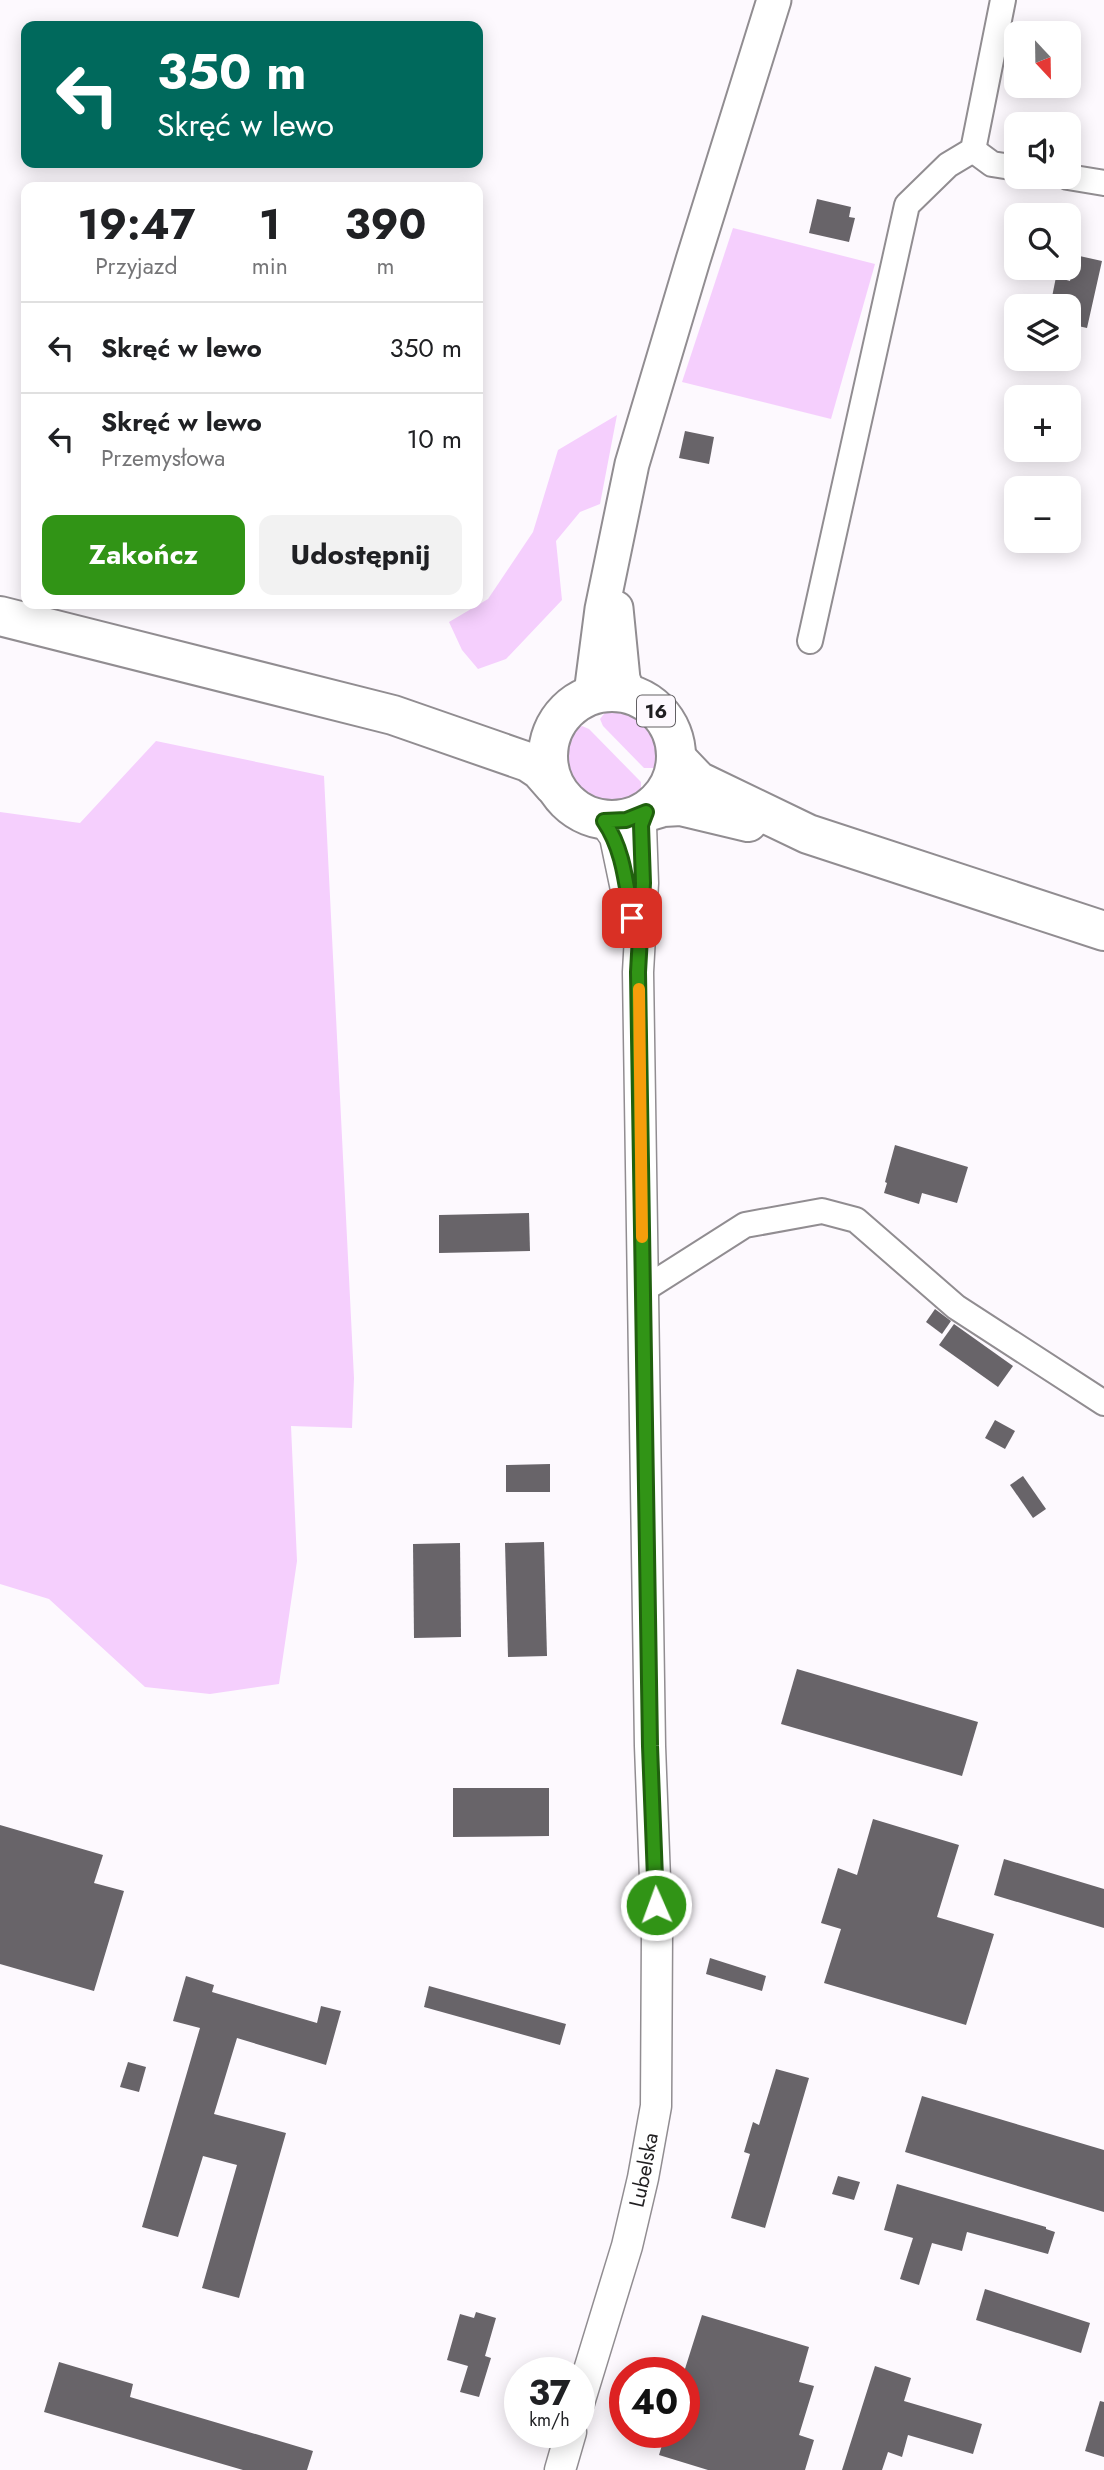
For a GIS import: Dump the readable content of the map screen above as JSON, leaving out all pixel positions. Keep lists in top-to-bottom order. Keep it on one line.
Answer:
{"streets":{"main road":["16"],"street":["Lubelska"]},"north":"bottom","page":{"map_buttons":["+","−"],"turn":["350 m","Skręć w lewo"],"eta":["19:47","Przyjazd","1","min","390","m"],"list":[{"name":"Skręć w lewo","value":"350 m"},{"name":"Skręć w lewo","note":"Przemysłowa","value":"10 m"}],"buttons":["Zakończ","Udostępnij"],"speed":"37 km/h","limit":"40"}}
